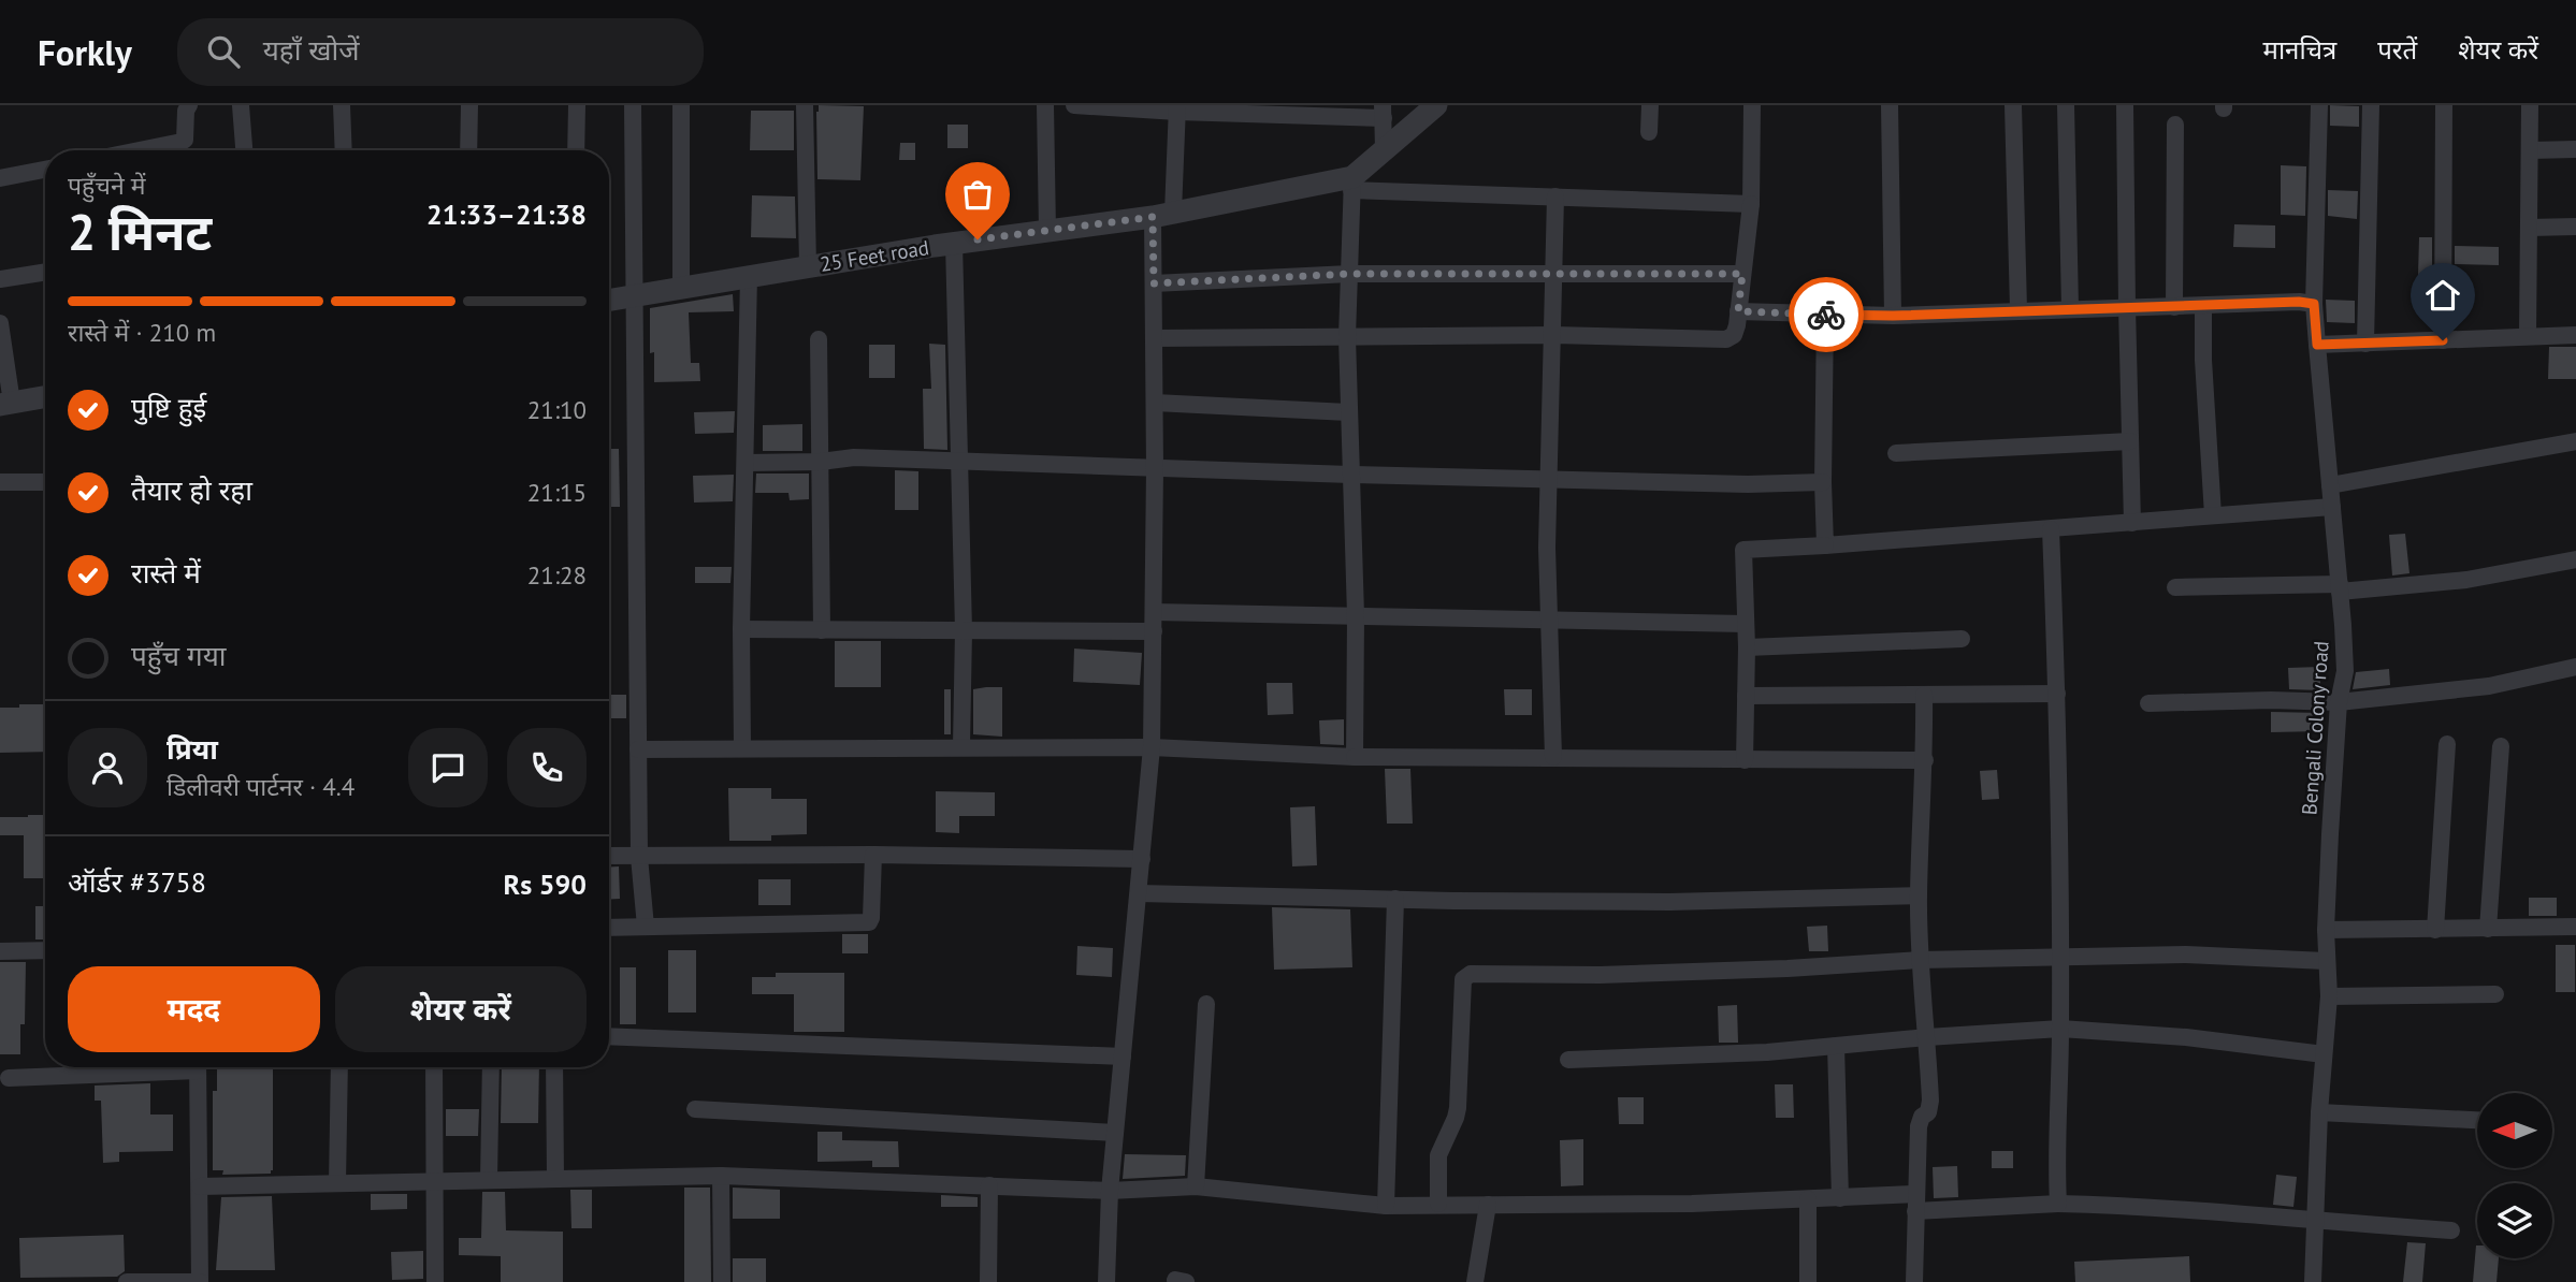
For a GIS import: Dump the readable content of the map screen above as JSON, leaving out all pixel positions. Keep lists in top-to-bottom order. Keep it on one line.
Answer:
{"streets":{"street":["25 Feet road","Bengali Colony road"]},"north":"left","page":{"header":"Forkly","search":"यहाँ खोजें","nav":["मानचित्र","परतें","शेयर करें"],"heading":["2 मिनट","पहुँचने में","21:33–21:38"],"panel":["प्रिया","डिलीवरी पार्टनर · 4.4","ऑर्डर #3758","Rs 590"],"bar":"रास्ते में · 210 m","list":[["पुष्टि हुई","21:10"],["तैयार हो रहा","21:15"],["रास्ते में","21:28"],"पहुँच गया"],"buttons":["मदद","शेयर करें"]}}
